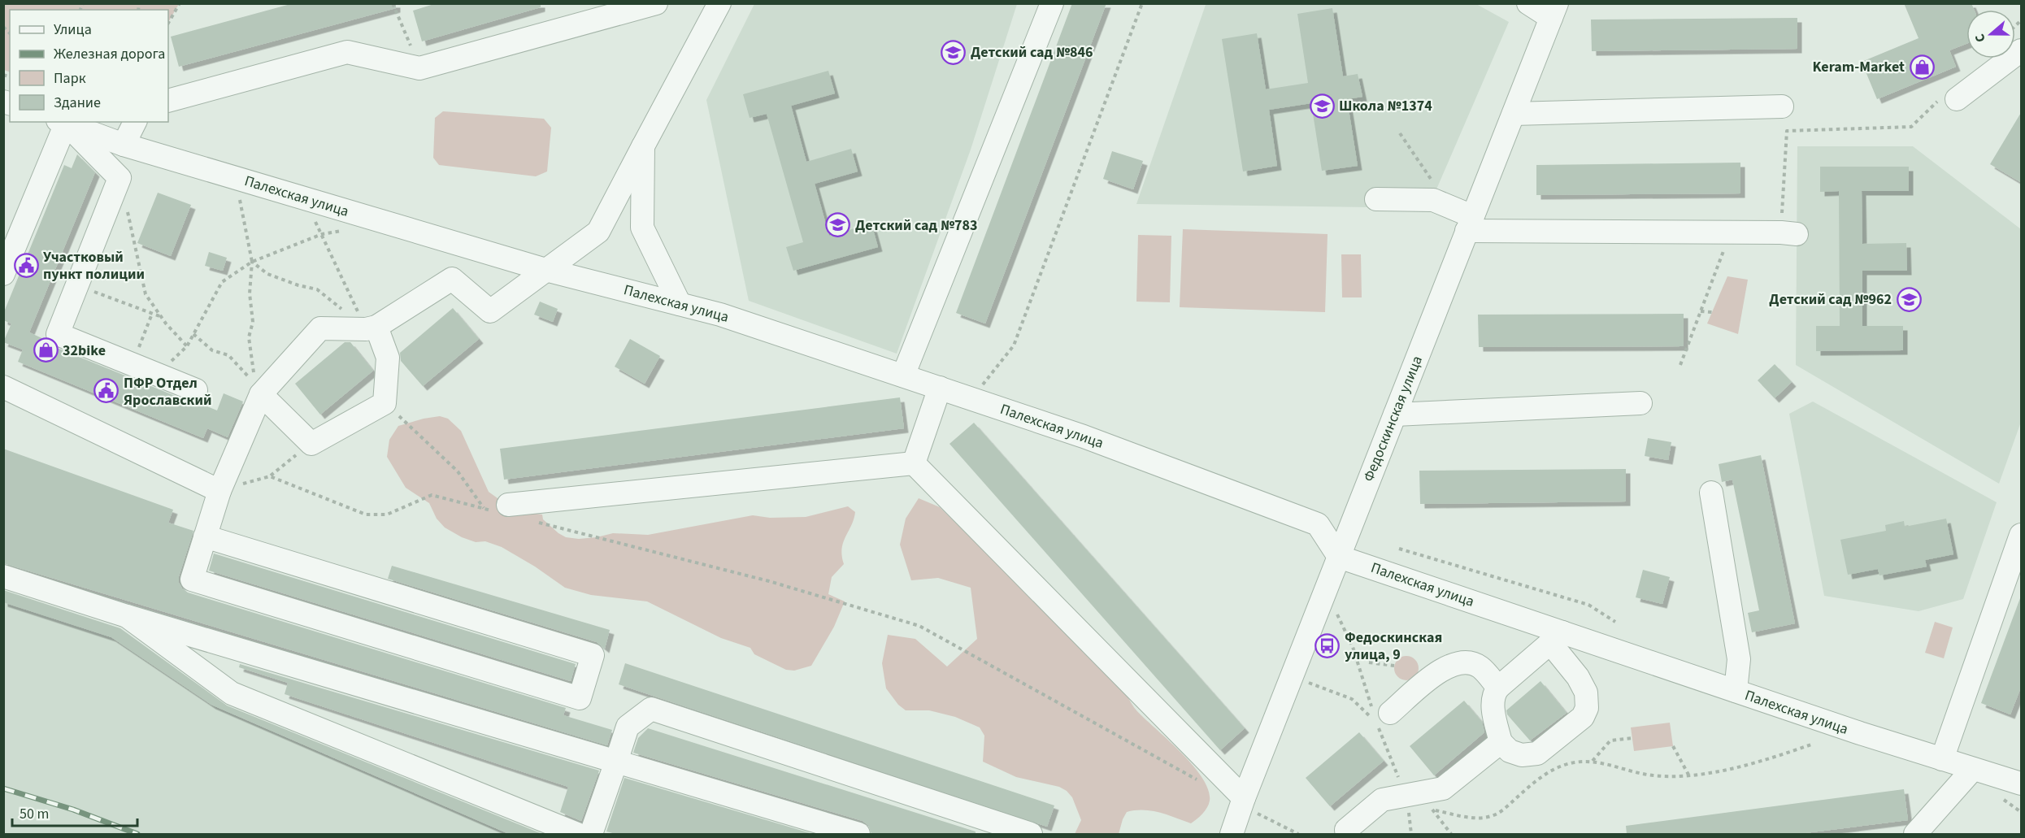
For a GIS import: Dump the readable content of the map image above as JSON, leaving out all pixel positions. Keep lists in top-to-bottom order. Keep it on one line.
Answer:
{"streets":{"street":["Палехская улица","Федоскинская улица"]},"crossings":[["Палехская улица","Федоскинская улица"]],"places":{"school or university":["Детский сад №846","Школа №1374","Детский сад №783","Детский сад №962"],"shop":["Keram-Market","32bike"],"public building":["Участковый пункт полиции","ПФР Отдел Ярославский"],"bus stop":["Федоскинская улица, 9"]},"legend":["Улица","Железная дорога","Парк","Здание"],"scale_bar":"50 m","north":"left"}
